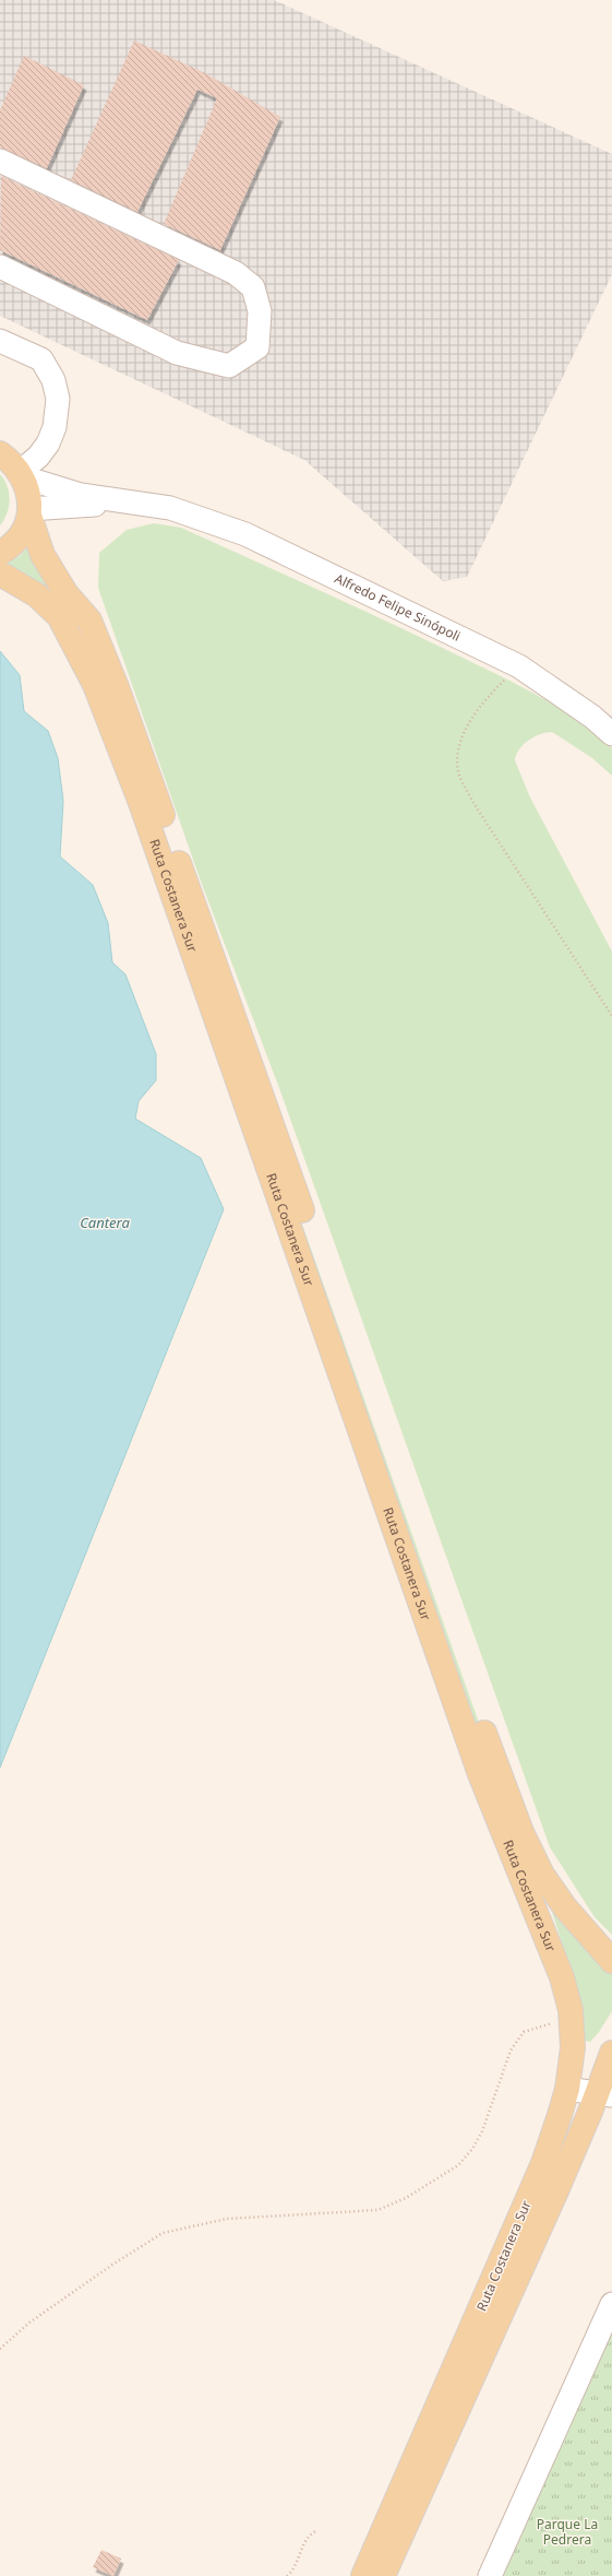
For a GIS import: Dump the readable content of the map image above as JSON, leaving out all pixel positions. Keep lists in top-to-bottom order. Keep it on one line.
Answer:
{"streets":{"main road":["Ruta Costanera Sur"],"street":["Alfredo Felipe Sinópoli"]},"water":["Cantera"],"parks":["Parque La Pedrera"]}
